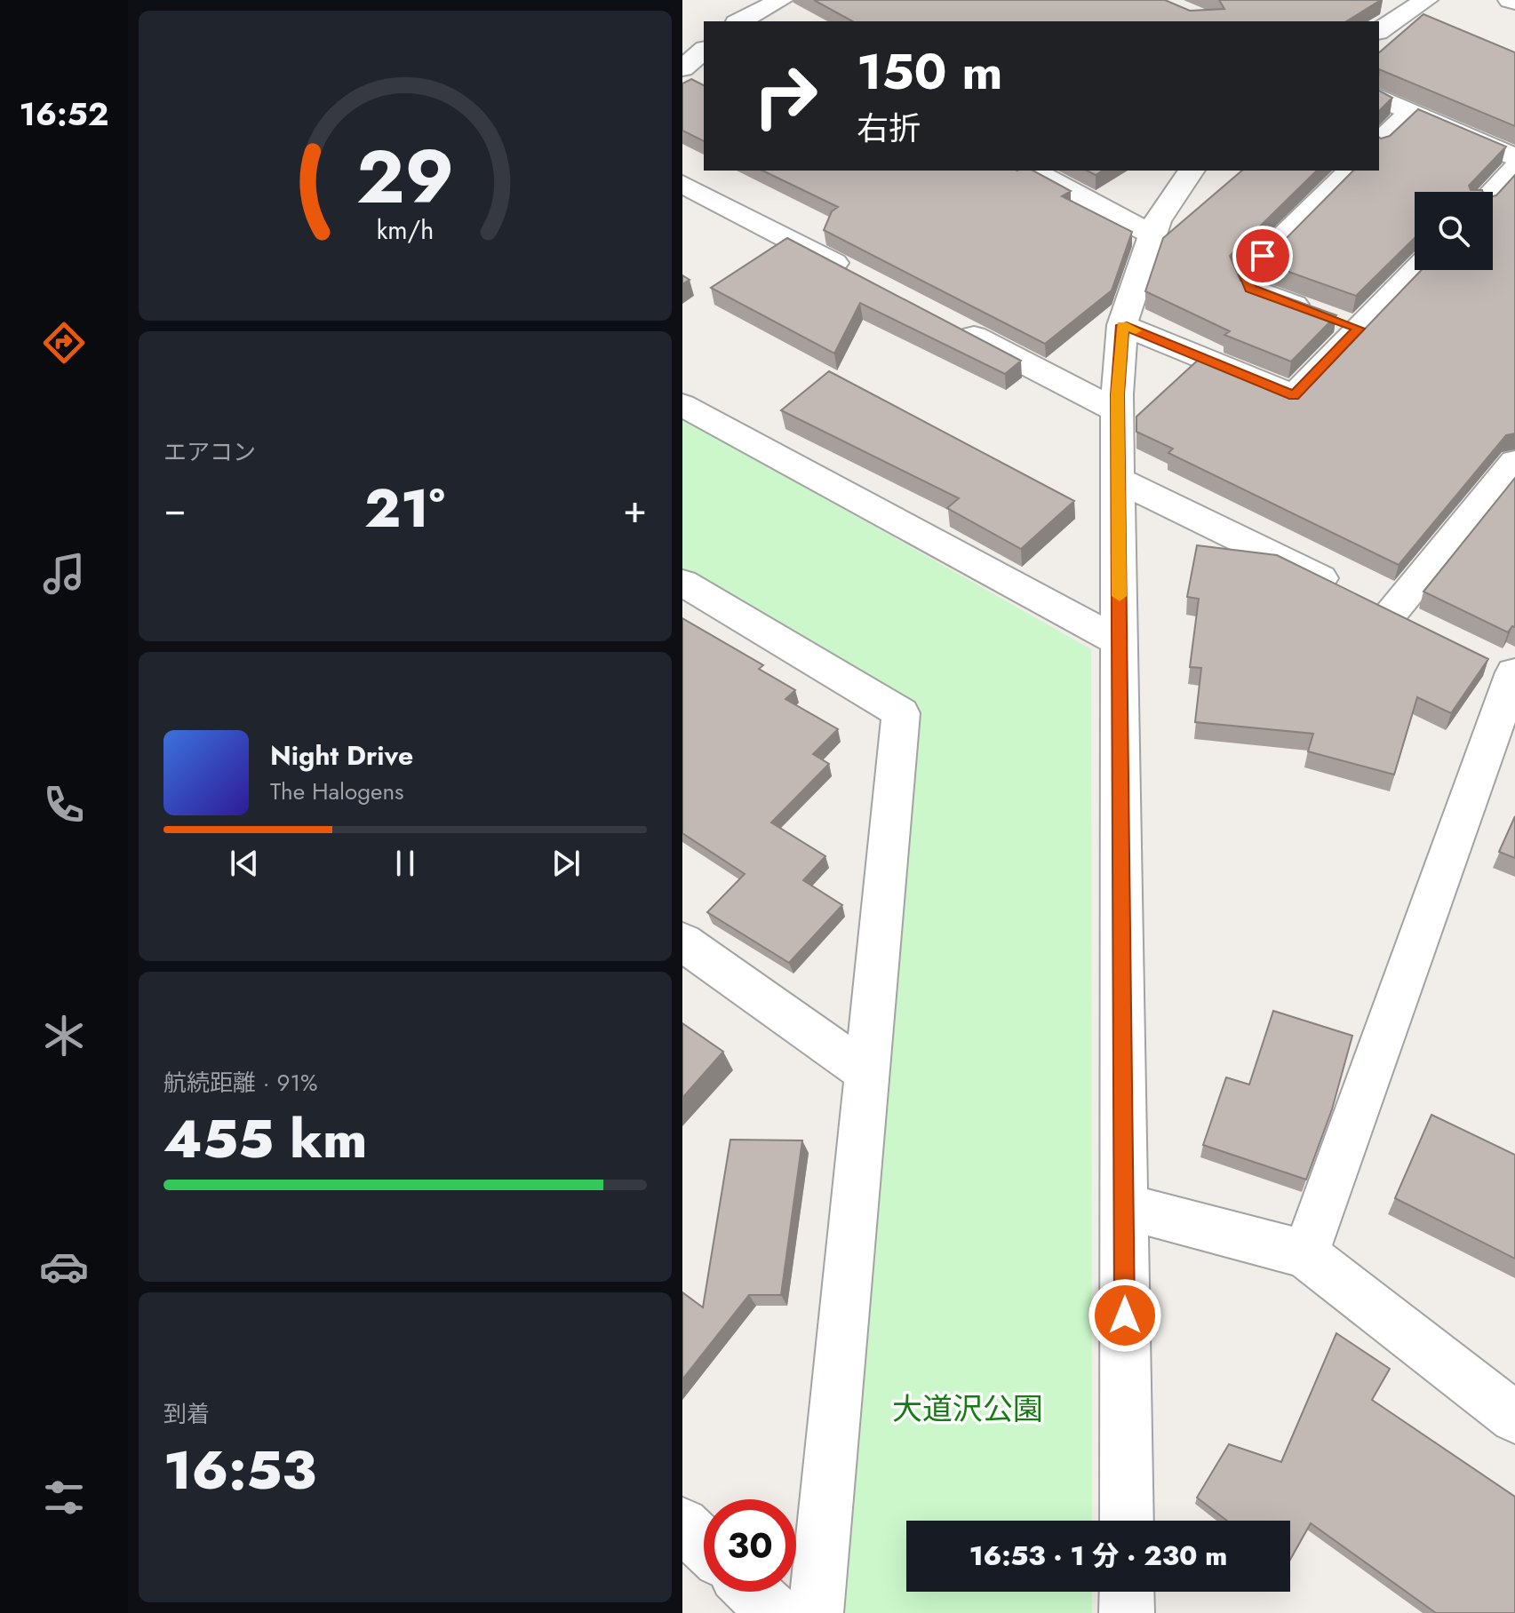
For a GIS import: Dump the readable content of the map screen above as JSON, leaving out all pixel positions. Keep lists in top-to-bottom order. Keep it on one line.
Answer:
{"parks":["大道沢公園"],"page":{"tabs":"16:52","turn":["150 m","右折"],"tile":["エアコン",["航続距離 · 91%","455 km"],["到着","16:53"]],"heat":["−","21°","+"],"song":["Night Drive","The Halogens"],"limit":"30","trip":"16:53 · 1 分 · 230 m","gauge":["29","km/h"]}}
